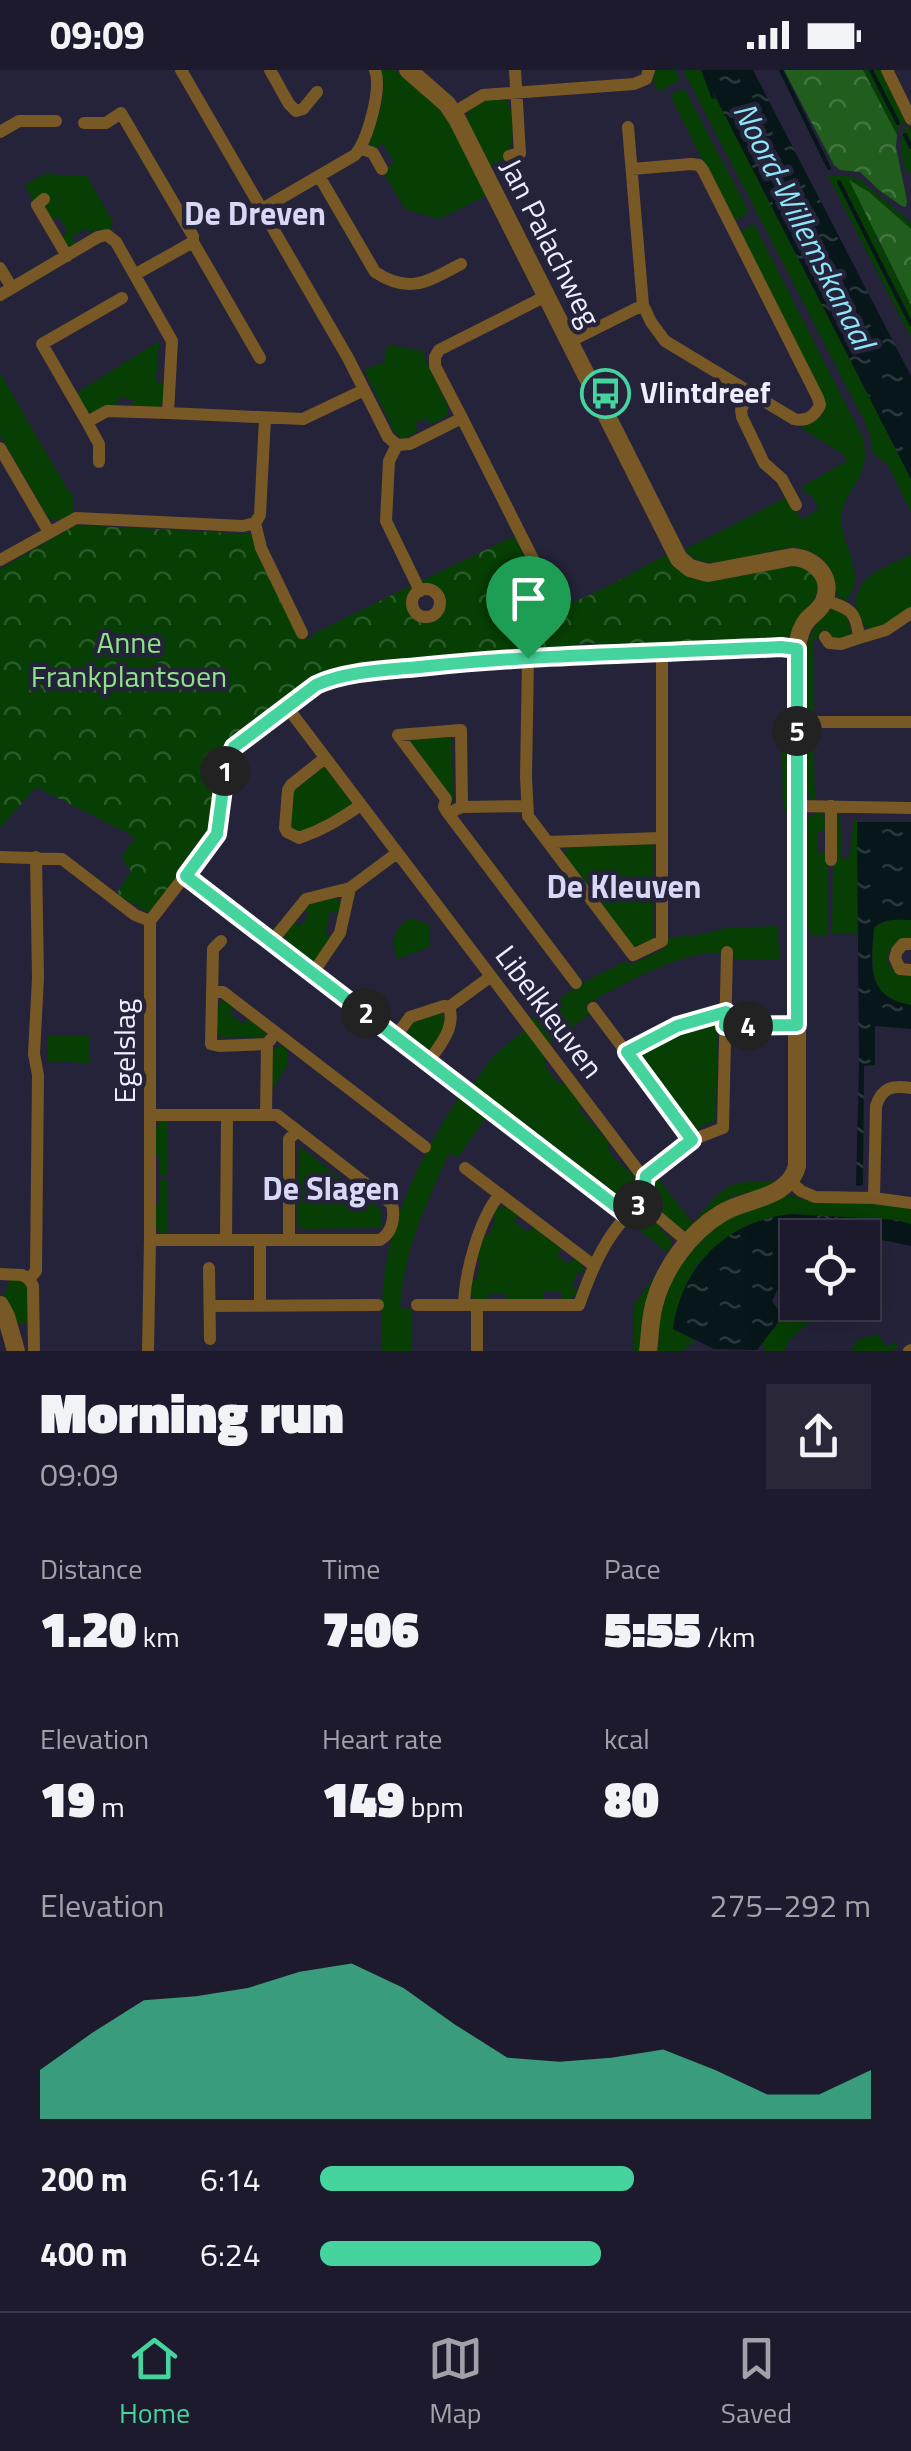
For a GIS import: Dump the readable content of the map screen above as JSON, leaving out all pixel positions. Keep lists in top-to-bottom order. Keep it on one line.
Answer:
{"streets":{"street":["Jan Palachweg","Libelkleuven","Egelslag"]},"districts":["De Dreven","De Kleuven","De Slagen"],"water":["Noord-Willemskanaal"],"parks":["Anne Frankplantsoen"],"places":{"bus stop":["Vlintdreef"]},"page":{"status":"09:09","pins":["5","1","2","4","3"],"heading":["Morning run","09:09"],"stats":[["Distance","1.20 km"],["Time","7:06"],["Pace","5:55 /km"],["Elevation","19 m"],["Heart rate","149 bpm"],["kcal","80"]],"chart":["Elevation","275–292 m"],"list":[{"name":"200 m","note":"6:14"},{"name":"400 m","note":"6:24"}],"tabs":["Home","Map","Saved"]}}
